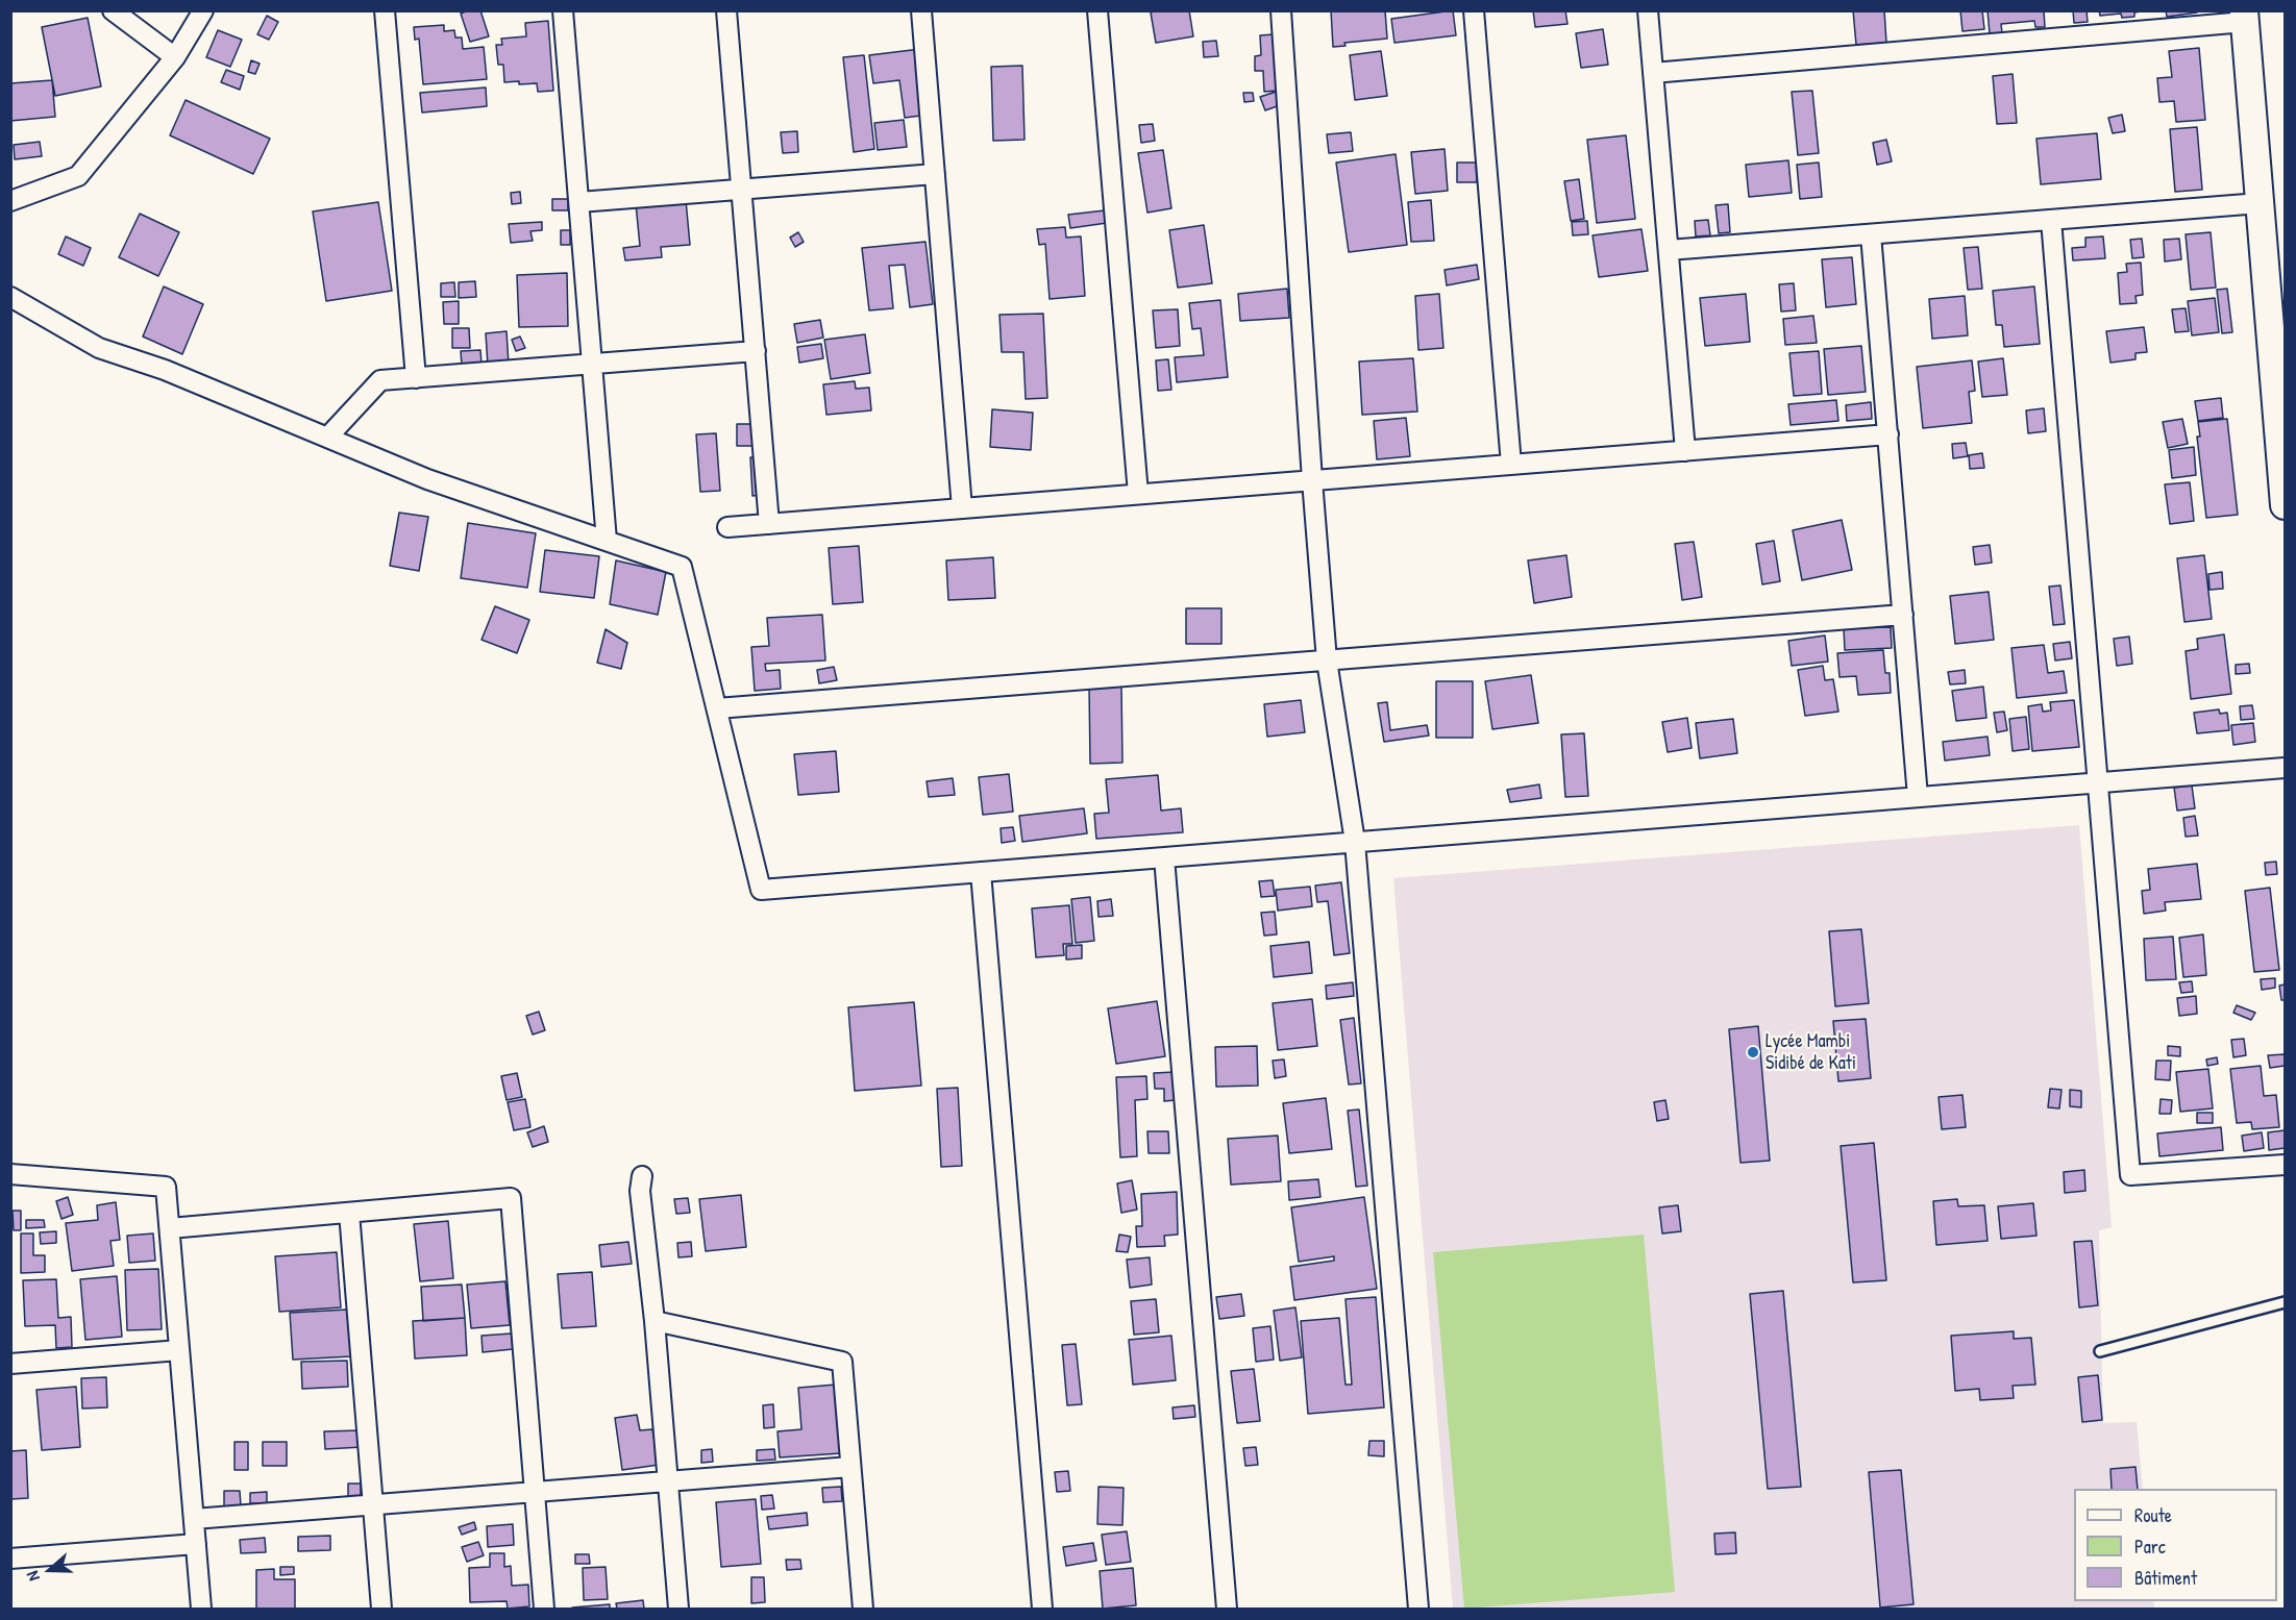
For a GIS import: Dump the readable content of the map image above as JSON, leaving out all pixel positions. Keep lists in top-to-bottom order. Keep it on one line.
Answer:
{"places":["Lycée Mambi Sidibé de Kati"],"legend":["Route","Parc","Bâtiment"],"north":"left"}
